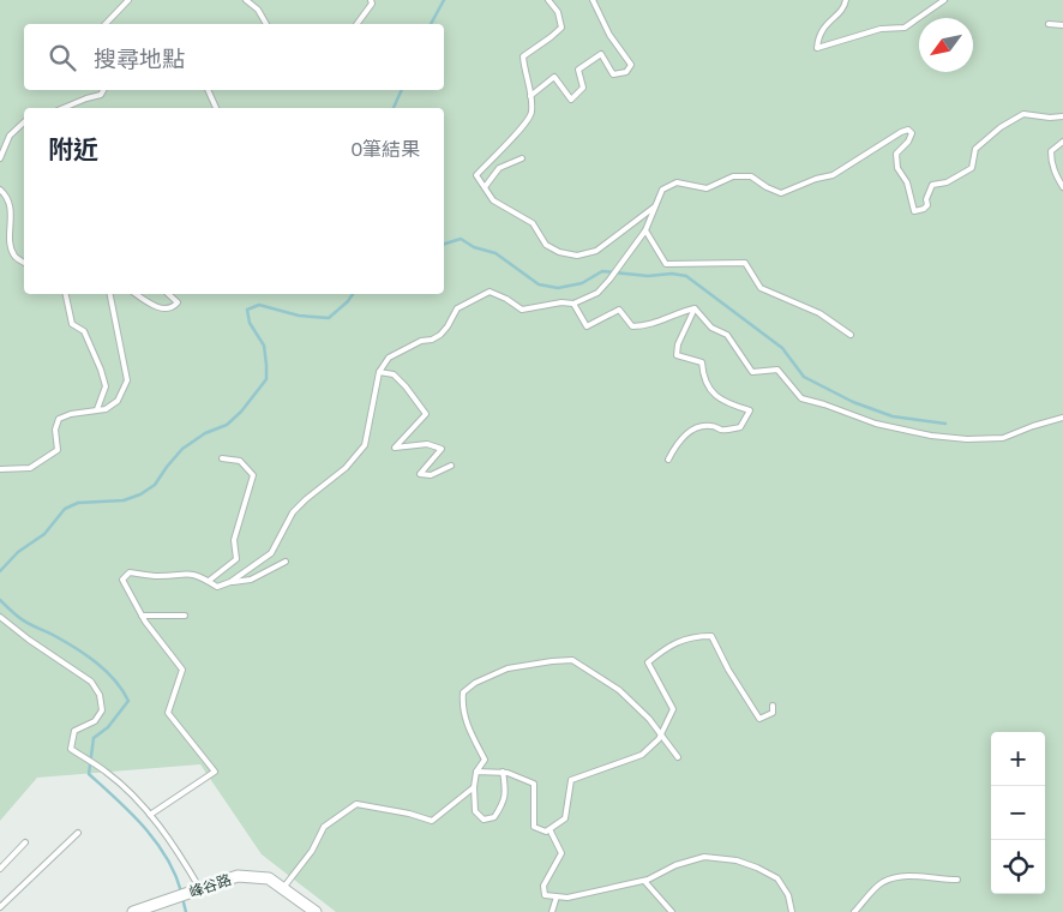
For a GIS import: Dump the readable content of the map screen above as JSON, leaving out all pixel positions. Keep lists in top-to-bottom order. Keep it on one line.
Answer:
{"streets":{"street":["峰谷路"]},"north":"bottom left","page":{"search":"搜尋地點","heading":["附近","0筆結果"],"map_buttons":["+","−"]}}
